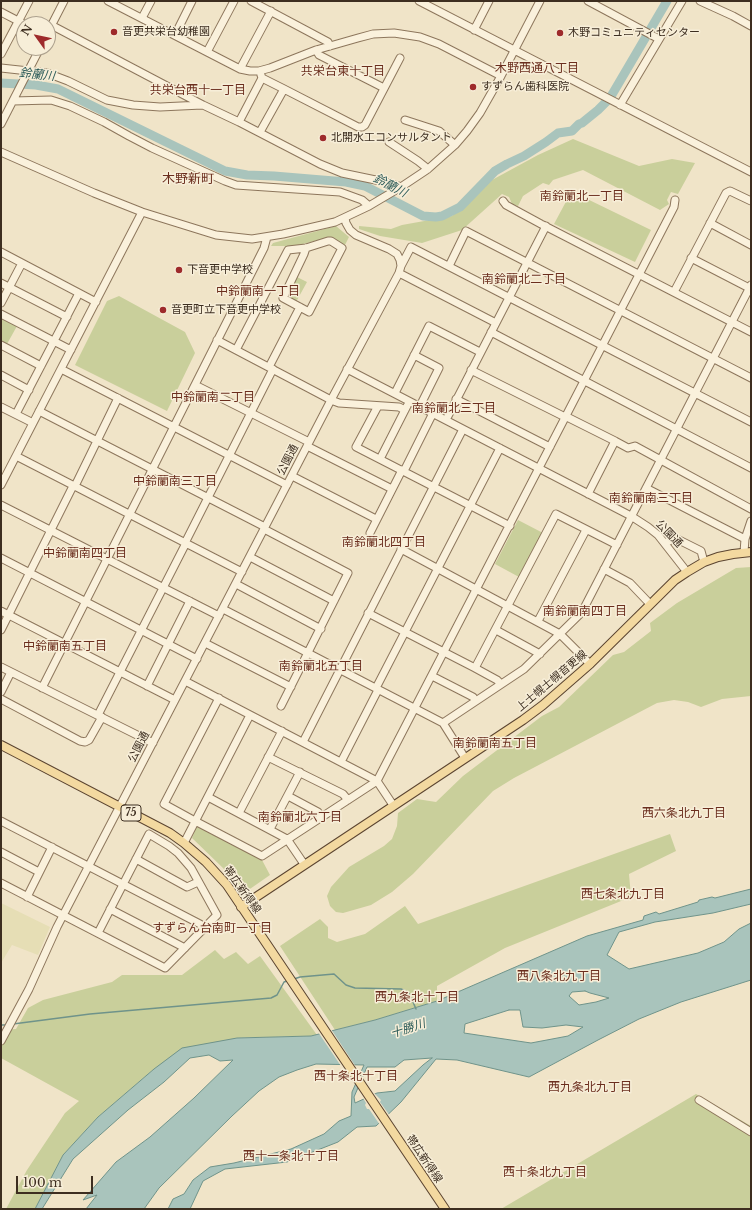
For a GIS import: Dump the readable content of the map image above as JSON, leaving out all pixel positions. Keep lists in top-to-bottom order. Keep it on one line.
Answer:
{"streets":{"main road":["上士幌士幌音更線","75","帯広新得線"],"street":["公園通"]},"crossings":[["公園通","上士幌士幌音更線"],["公園通","帯広新得線"],["上士幌士幌音更線","帯広新得線"]],"districts":["木野西通八丁目","共栄台東十丁目","共栄台西十一丁目","木野新町","南鈴蘭北一丁目","南鈴蘭北二丁目","中鈴蘭南一丁目","中鈴蘭南二丁目","南鈴蘭北三丁目","中鈴蘭南三丁目","南鈴蘭南三丁目","南鈴蘭北四丁目","中鈴蘭南四丁目","南鈴蘭南四丁目","中鈴蘭南五丁目","南鈴蘭北五丁目","南鈴蘭南五丁目","西六条北九丁目","南鈴蘭北六丁目","西七条北九丁目","すずらん台南町一丁目","西八条北九丁目","西九条北十丁目","西十条北十丁目","西九条北九丁目","西十一条北十丁目","西十条北九丁目"],"water":["鈴蘭川","十勝川"],"places":["音更共栄台幼稚園","木野コミュニティセンター","すずらん歯科医院","北開水工コンサルタント","下音更中学校","音更町立下音更中学校"],"scale_bar":"100 m","north":"top left"}
